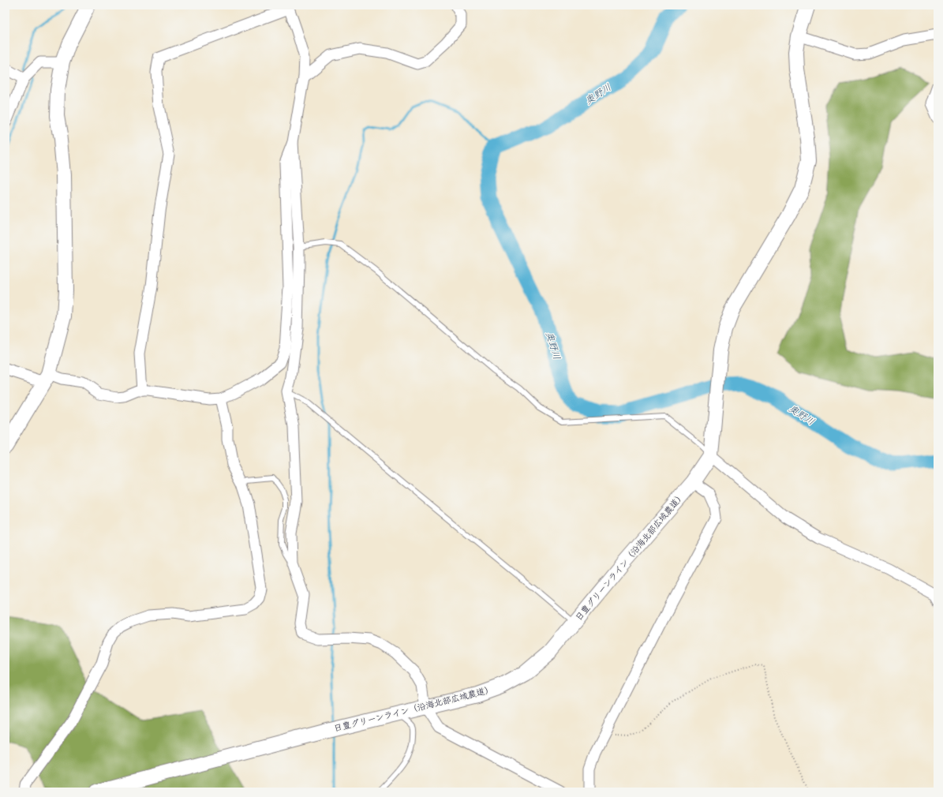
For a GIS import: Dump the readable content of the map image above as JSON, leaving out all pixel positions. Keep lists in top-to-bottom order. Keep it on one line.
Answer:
{"streets":{"street":["日豊グリーンライン（沿海北部広域農道）"]},"water":["奥野川"]}
